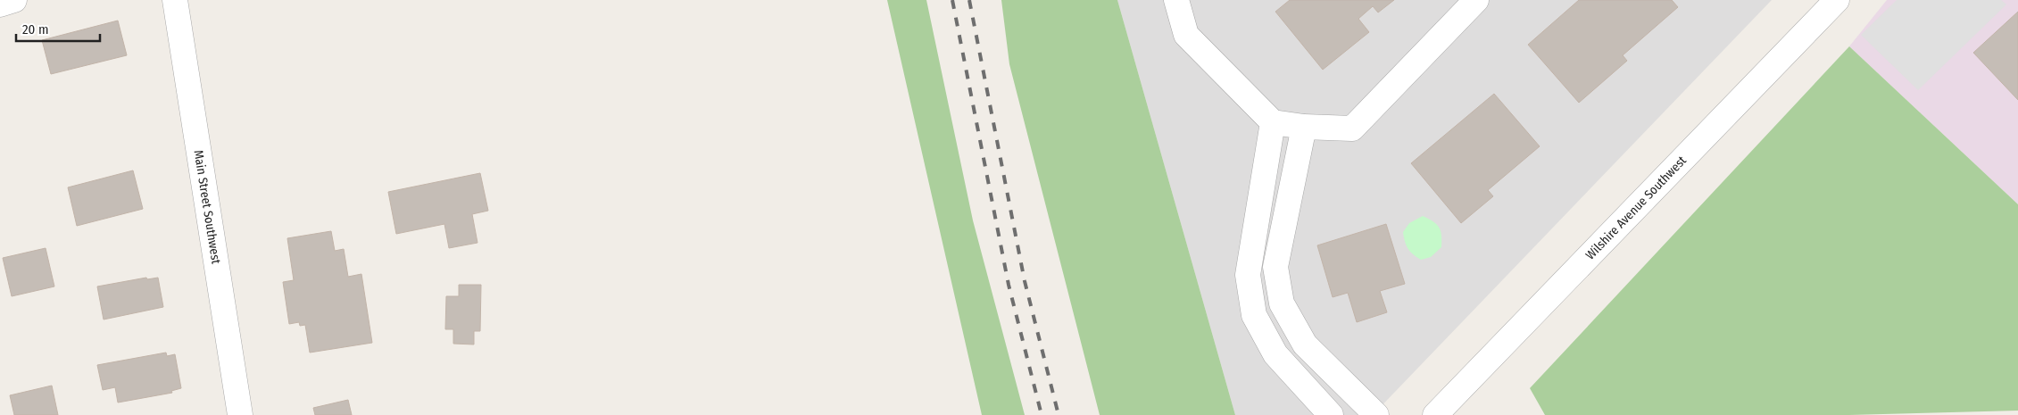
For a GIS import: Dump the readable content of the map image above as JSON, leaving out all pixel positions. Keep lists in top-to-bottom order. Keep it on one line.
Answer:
{"streets":{"street":["Main Street Southwest","Wilshire Avenue Southwest"]},"scale_bar":"20 m"}
